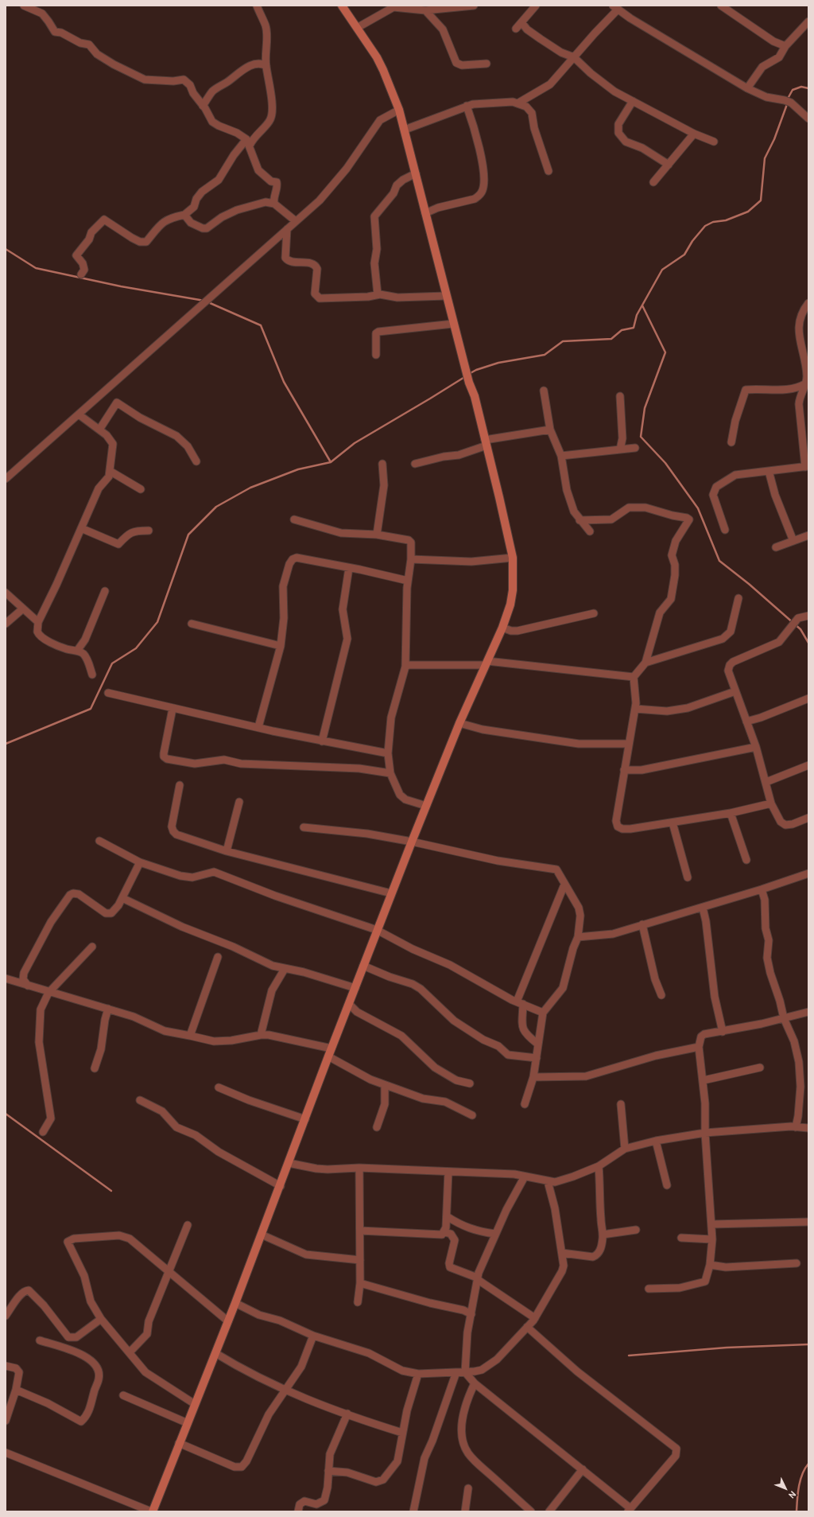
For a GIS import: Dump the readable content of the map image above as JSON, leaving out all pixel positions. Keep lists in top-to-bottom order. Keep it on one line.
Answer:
{"north":"bottom right"}
